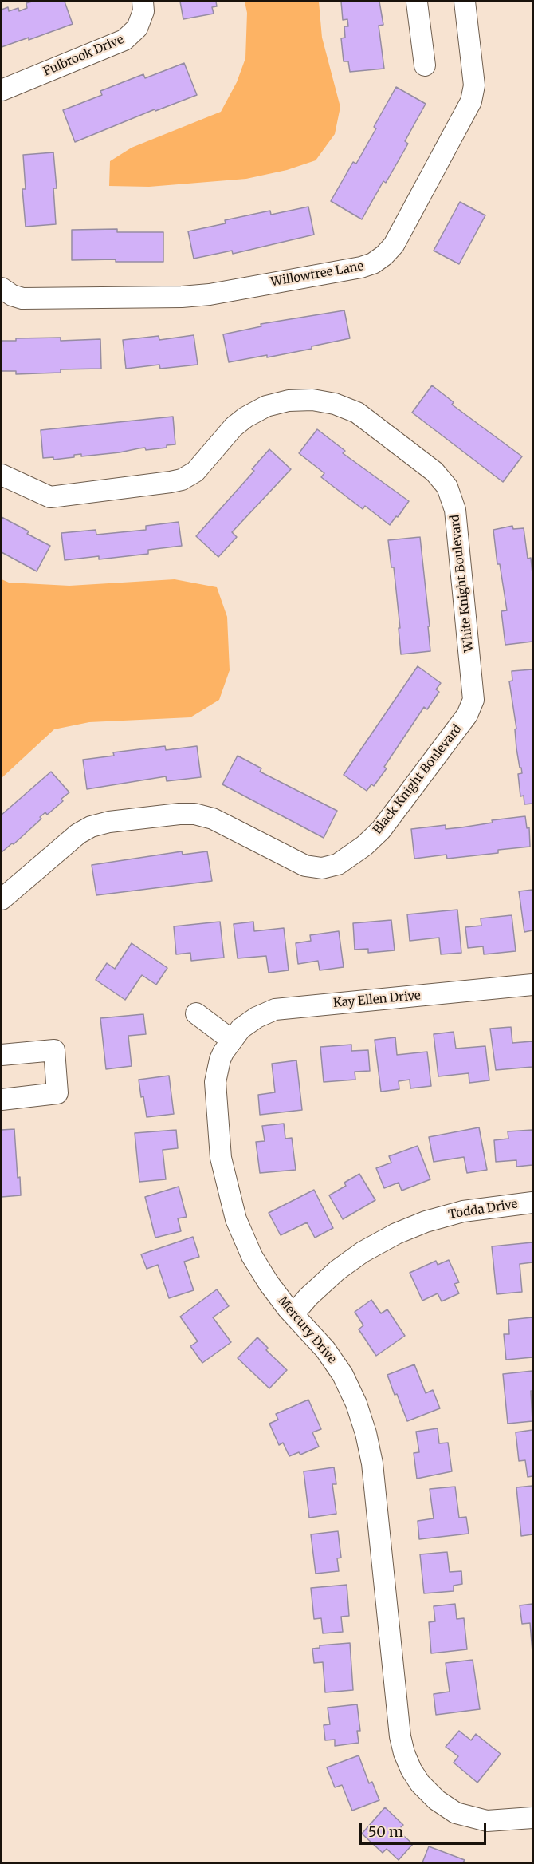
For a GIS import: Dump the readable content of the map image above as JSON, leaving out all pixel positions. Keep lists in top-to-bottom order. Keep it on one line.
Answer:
{"streets":{"street":["Fulbrook Drive","Willowtree Lane","White Knight Boulevard","Black Knight Boulevard","Kay Ellen Drive","Todda Drive","Mercury Drive"]},"crossings":[["White Knight Boulevard","Black Knight Boulevard"],["Kay Ellen Drive","Mercury Drive"],["Todda Drive","Mercury Drive"]],"scale_bar":"50 m"}
